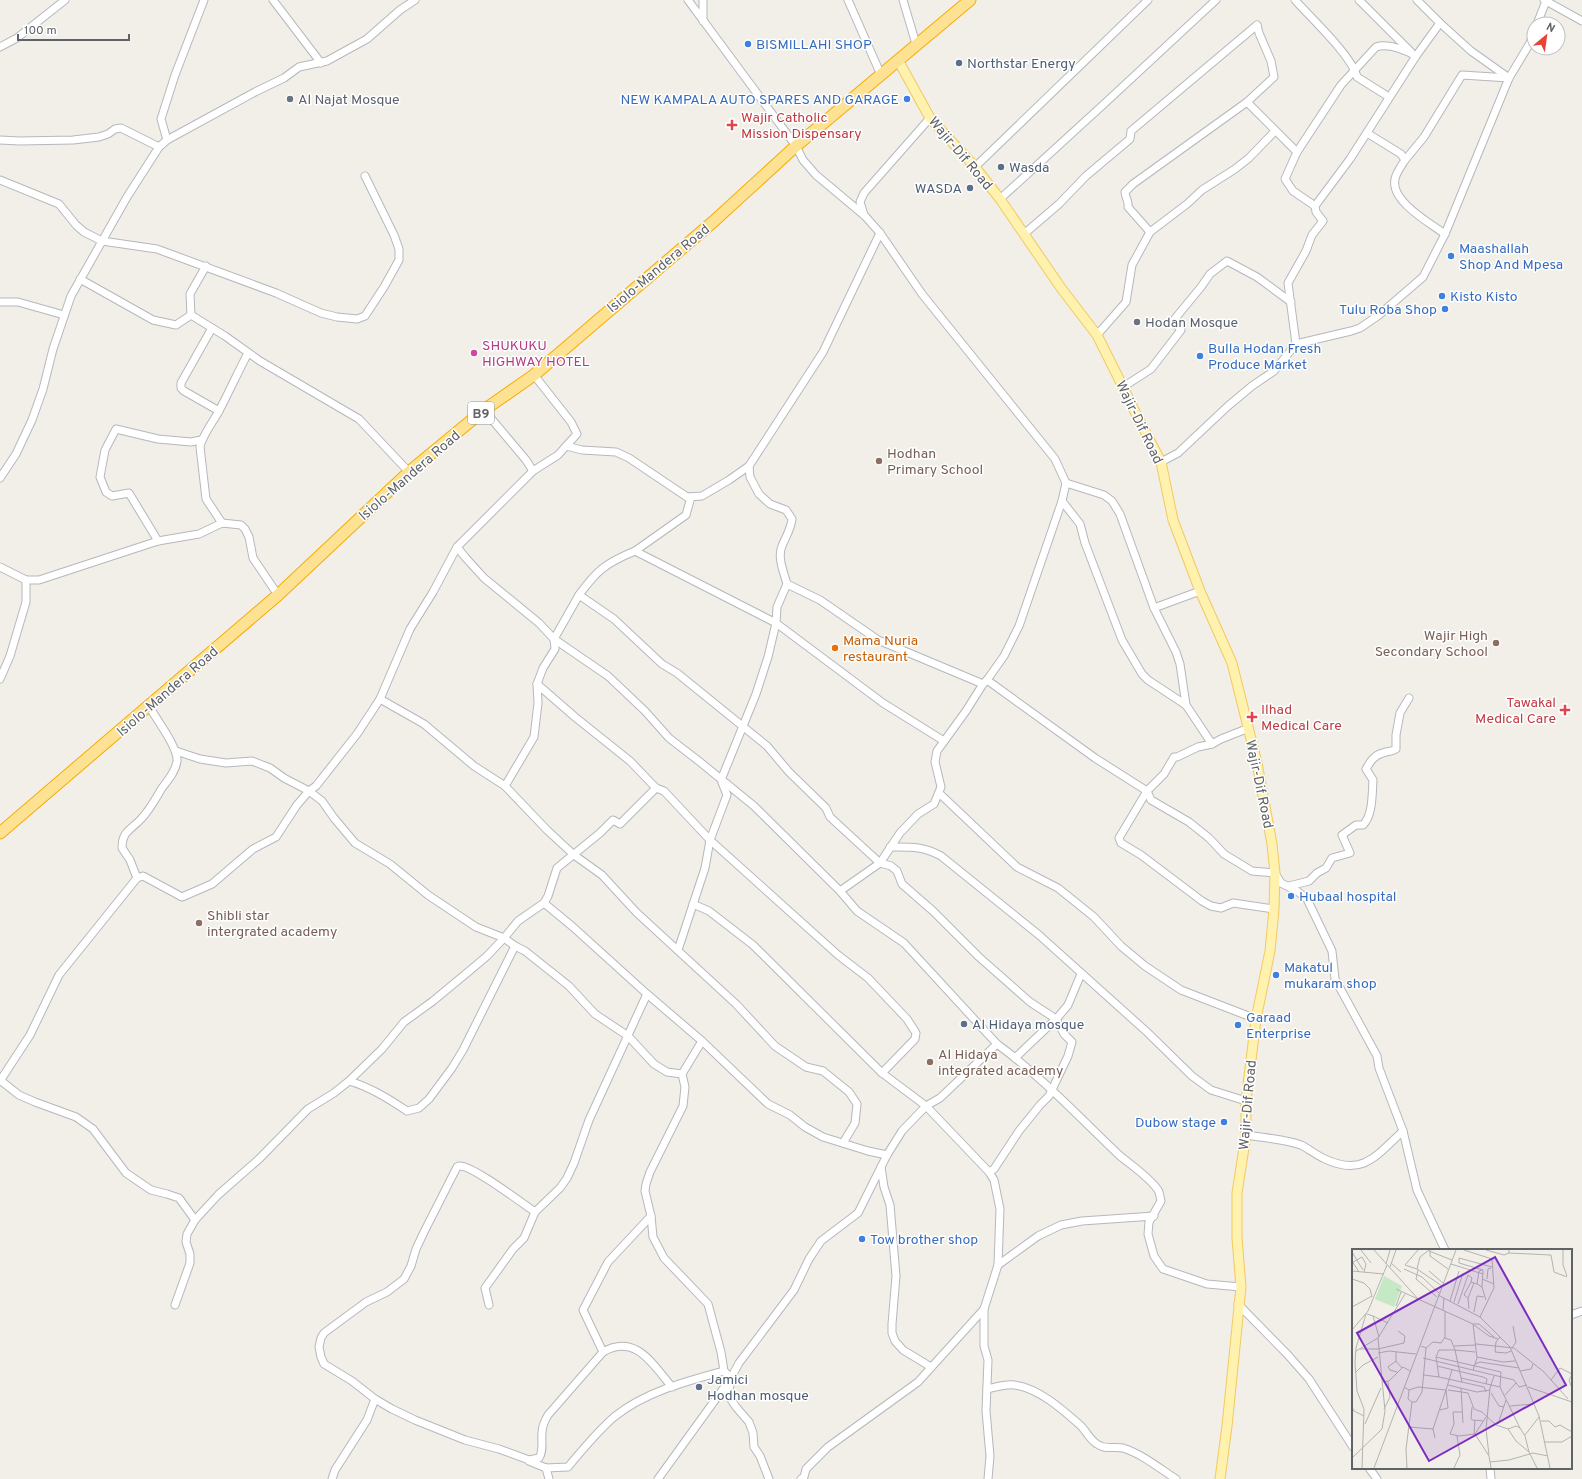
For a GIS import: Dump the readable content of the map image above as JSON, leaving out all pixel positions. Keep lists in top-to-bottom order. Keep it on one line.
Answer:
{"streets":{"highway":["Isiolo-Mandera Road","B9"],"main road":["Wajir-Dif Road"]},"crossings":[["Wajir-Dif Road","Isiolo-Mandera Road"]],"places":{"other":["BISMILLAHI SHOP","Northstar Energy","Al Najat Mosque","NEW KAMPALA AUTO SPARES AND GARAGE","Wasda","WASDA","Maashallah Shop And Mpesa","Kisto Kisto","Tulu Roba Shop","Hodan Mosque","SHUKUKU HIGHWAY HOTEL","Bulla Hodan Fresh Produce Market","Hodhan Primary School","Wajir High Secondary School","Mama Nuria restaurant","Hubaal hospital","Shibli star intergrated academy","Makatul mukaram shop","Al Hidaya mosque","Garaad Enterprise","Al Hidaya integrated academy","Dubow stage","Tow brother shop","Jamici Hodhan mosque"],"health":["Wajir Catholic Mission Dispensary","Tawakal Medical Care","Ilhad Medical Care"]},"scale_bar":"100 m","north":"top right"}
